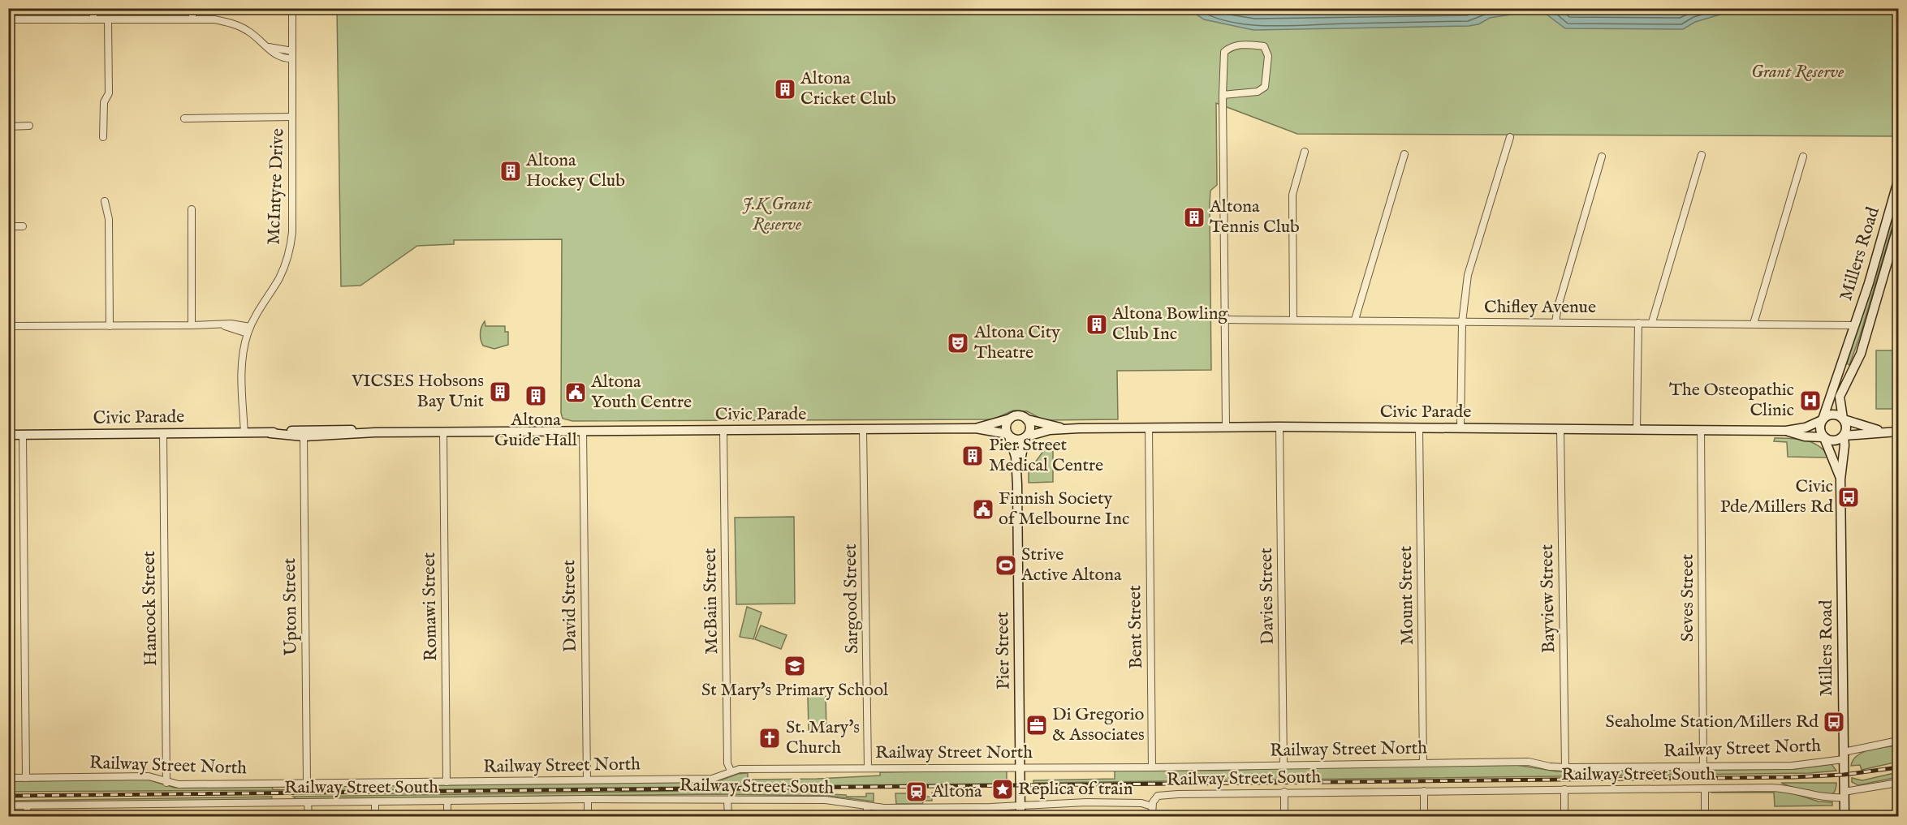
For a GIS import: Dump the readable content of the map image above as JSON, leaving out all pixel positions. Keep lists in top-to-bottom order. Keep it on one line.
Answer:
{"streets":{"street":["McIntyre Drive","Millers Road","Chifley Avenue","Civic Parade","Mount Street","Davies Street","Seves Street","Sargood Street","Bayview Street","McBain Street","David Street","Upton Street","Romawi Street","Hancock Street","Bent Street","Pier Street","Railway Street North","Railway Street South"]},"crossings":[["McIntyre Drive","Civic Parade"],["Millers Road","Chifley Avenue"],["Millers Road","Civic Parade"],["Millers Road","Railway Street North"],["Millers Road","Railway Street South"],["Civic Parade","Mount Street"],["Civic Parade","Davies Street"],["Civic Parade","Seves Street"],["Civic Parade","Sargood Street"],["Civic Parade","Bayview Street"],["Civic Parade","McBain Street"],["Civic Parade","David Street"],["Civic Parade","Upton Street"],["Civic Parade","Romawi Street"],["Civic Parade","Hancock Street"],["Civic Parade","Bent Street"],["Civic Parade","Pier Street"],["Mount Street","Railway Street North"],["Davies Street","Railway Street North"],["Seves Street","Railway Street North"],["Sargood Street","Railway Street North"],["Bayview Street","Railway Street North"],["McBain Street","Railway Street North"],["David Street","Railway Street North"],["Upton Street","Railway Street North"],["Romawi Street","Railway Street North"],["Hancock Street","Railway Street North"],["Bent Street","Railway Street North"],["Pier Street","Railway Street North"],["Pier Street","Railway Street South"]],"parks":["Grant Reserve","J.K Grant Reserve"],"places":{"building":["Altona Cricket Club","Altona Hockey Club","Altona Tennis Club","Altona Bowling Club Inc","VICSES Hobsons Bay Unit","Altona Guide Hall","Pier Street Medical Centre"],"theatre":["Altona City Theatre"],"public building":["Altona Youth Centre","Finnish Society of Melbourne Inc"],"hospital":["The Osteopathic Clinic"],"bus stop":["Civic Pde/Millers Rd","Seaholme Station/Millers Rd"],"sports":["Strive Active Altona"],"school or university":["St Mary's Primary School"],"office":["Di Gregorio & Associates"],"church":["St. Mary's Church"],"place":["Replica of train"],"station":["Altona"]}}
